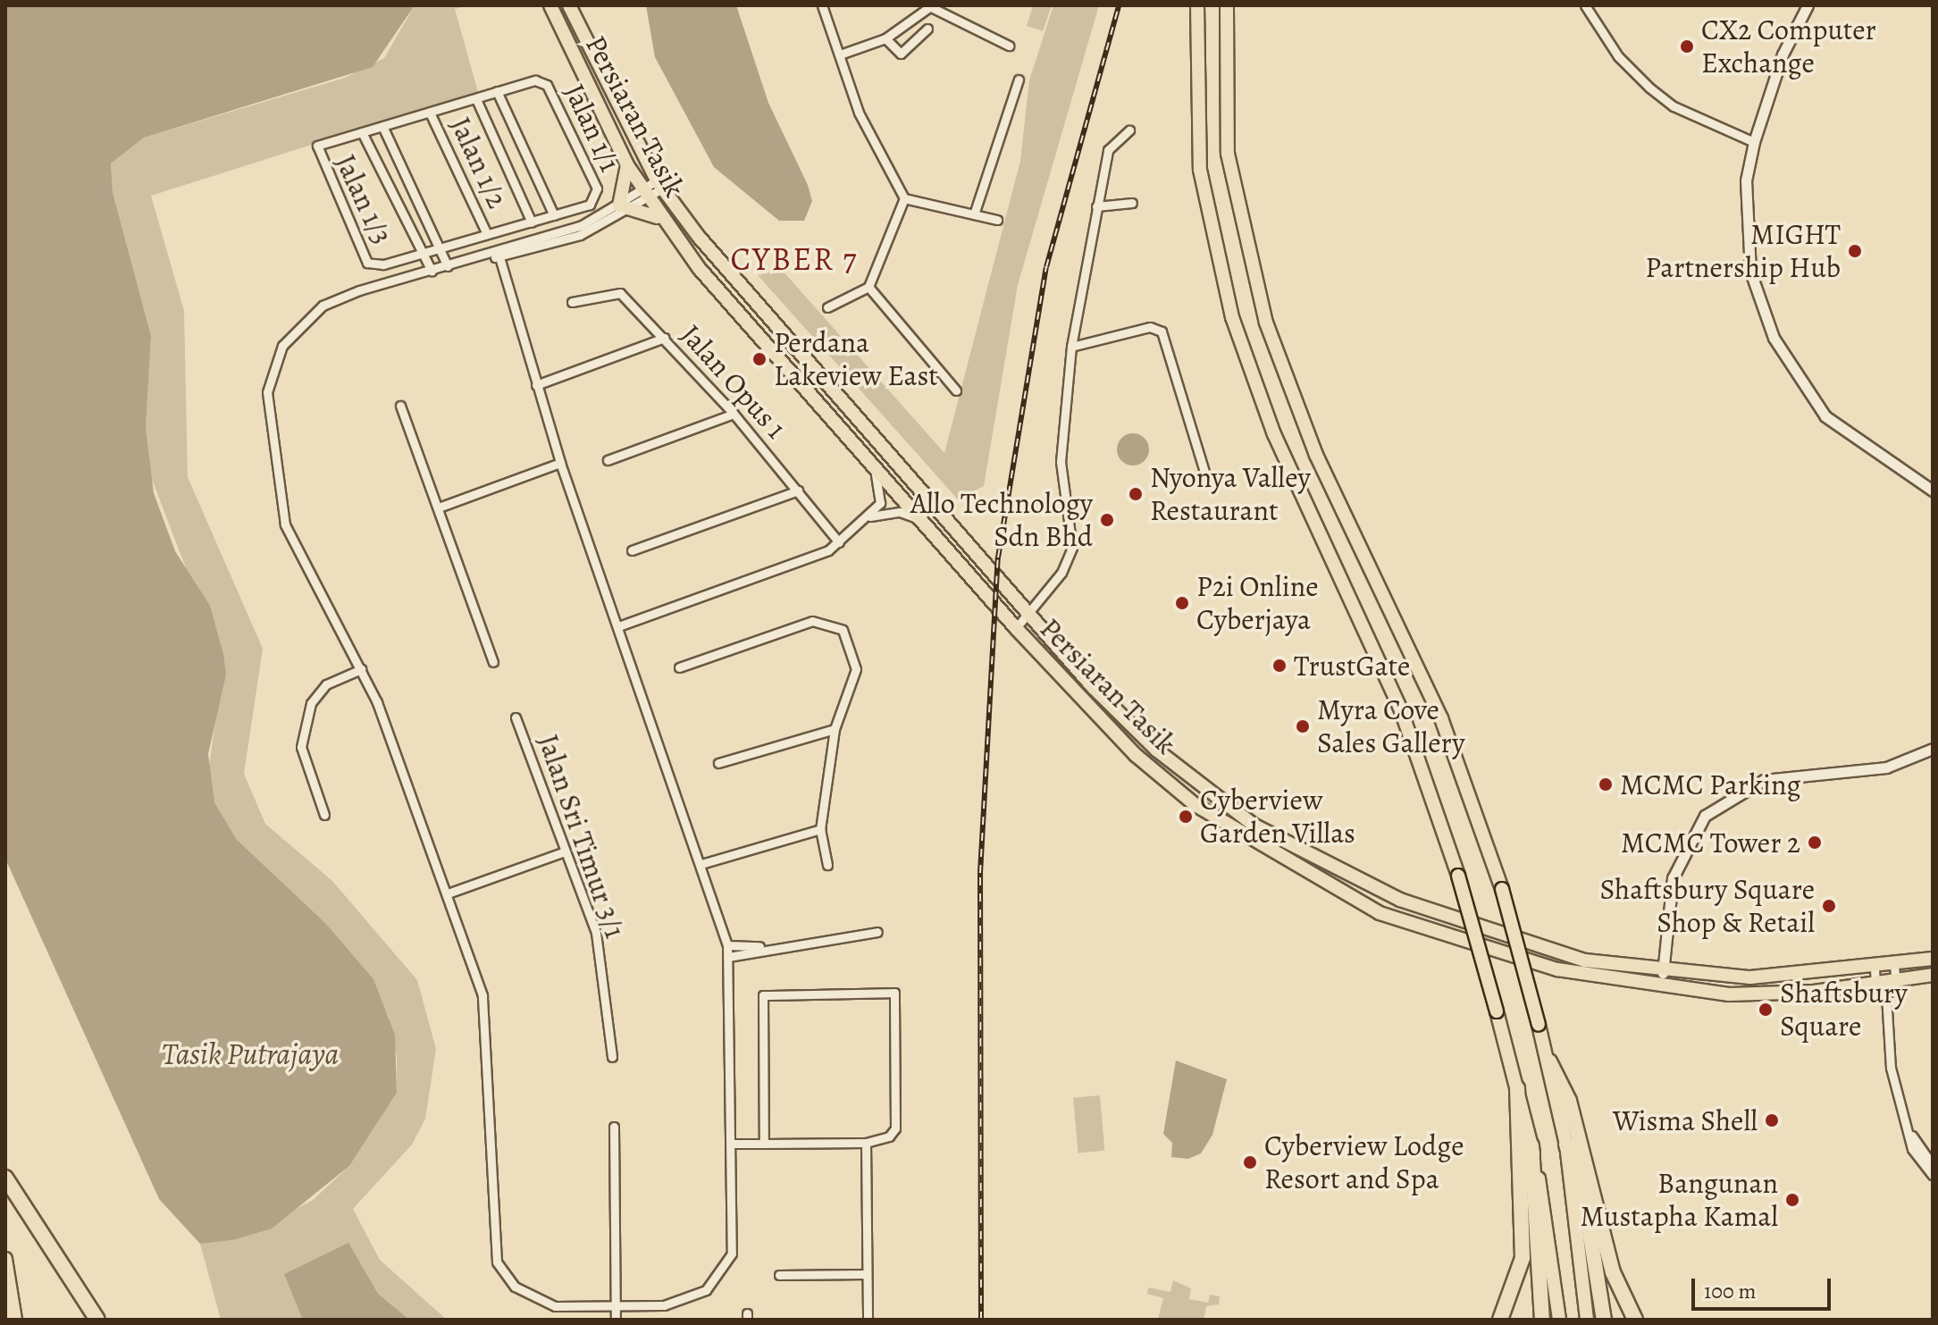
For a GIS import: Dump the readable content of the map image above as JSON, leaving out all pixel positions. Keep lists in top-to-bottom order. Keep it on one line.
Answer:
{"streets":{"main road":["Persiaran Tasik"],"street":["Jalan 1/1","Jalan 1/2","Jalan 1/3","Jalan Opus 1","Jalan Sri Timur 3/1"]},"districts":["CYBER 7"],"water":["Tasik Putrajaya"],"places":["CX2 Computer Exchange","MIGHT Partnership Hub","Perdana Lakeview East","Nyonya Valley Restaurant","Allo Technology Sdn Bhd","P2i Online Cyberjaya","TrustGate","Myra Cove Sales Gallery","MCMC Parking","Cyberview Garden Villas","MCMC Tower 2","Shaftsbury Square Shop & Retail","Shaftsbury Square","Wisma Shell","Cyberview Lodge Resort and Spa","Bangunan Mustapha Kamal"],"scale_bar":"100 m"}
